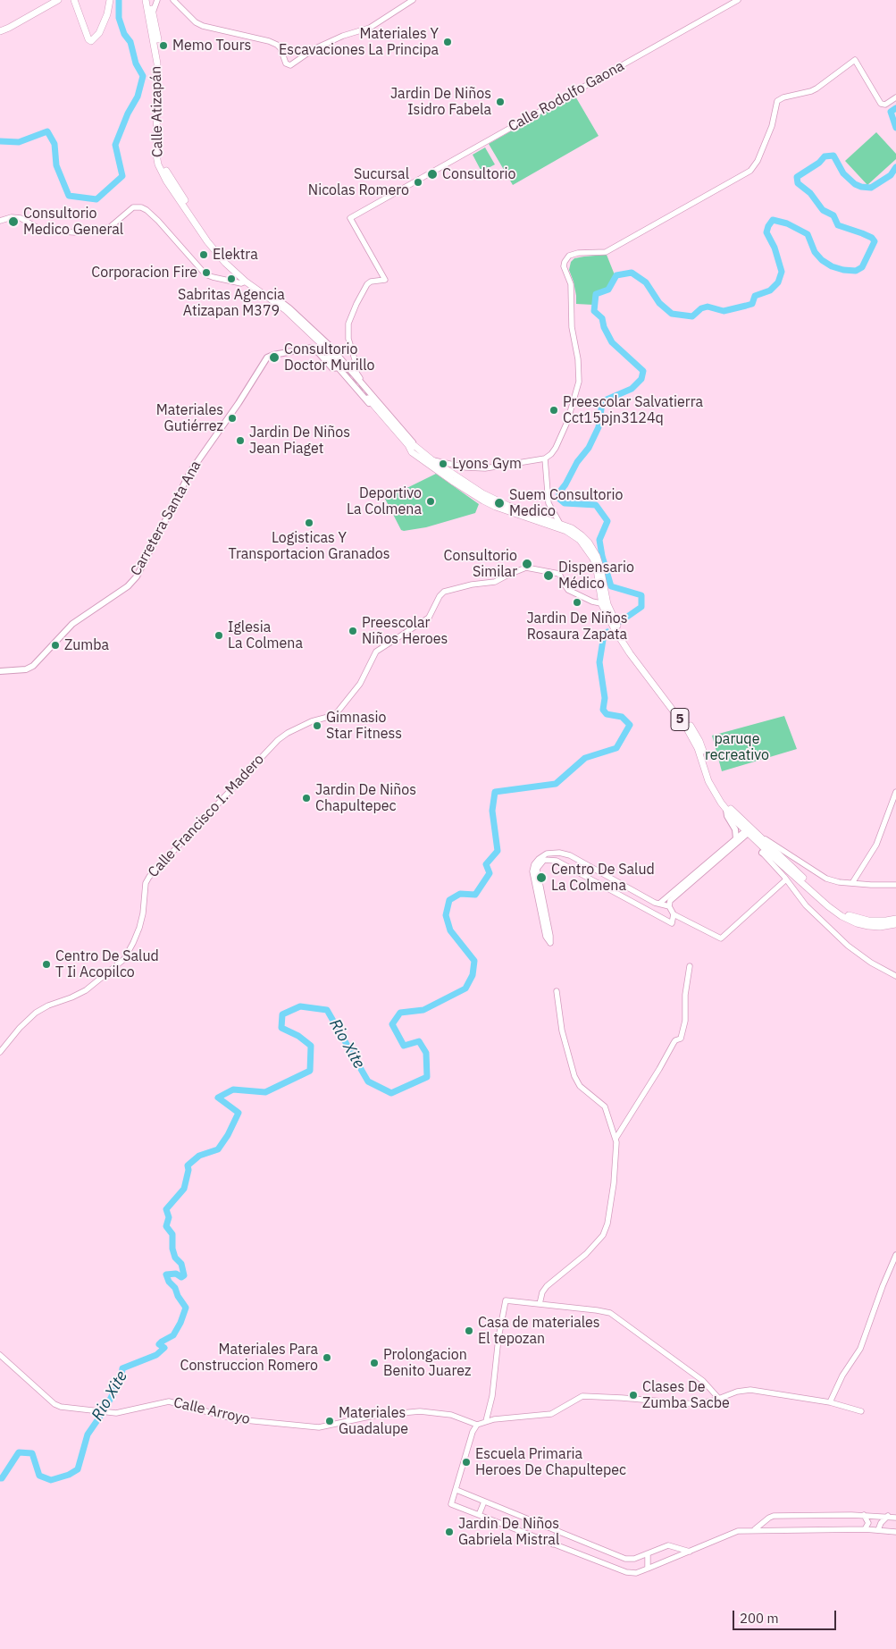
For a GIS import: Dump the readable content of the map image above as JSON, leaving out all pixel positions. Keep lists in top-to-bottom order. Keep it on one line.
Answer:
{"streets":{"main road":["Calle Atizapán","Carretera Santa Ana","5"],"street":["Calle Rodolfo Gaona","Calle Francisco I. Madero","Calle Arroyo"]},"crossings":[["Calle Rodolfo Gaona","5"],["5","Calle Francisco I. Madero"]],"water":["Rio Xite"],"parks":["paruqe recreativo"],"places":["Materiales Y Escavaciones La Principa","Memo Tours","Jardin De Niños Isidro Fabela","Consultorio","Sucursal Nicolas Romero","Consultorio Medico General","Elektra","Corporacion Fire","Sabritas Agencia Atizapan M379","Consultorio Doctor Murillo","Preescolar Salvatierra Cct15pjn3124q","Materiales Gutiérrez","Jardin De Niños Jean Piaget","Lyons Gym","Deportivo La Colmena","Suem Consultorio Medico","Logisticas Y Transportacion Granados","Consultorio Similar","Dispensario Médico","Jardin De Niños Rosaura Zapata","Preescolar Niños Heroes","Iglesia La Colmena","Zumba","Gimnasio Star Fitness","Jardin De Niños Chapultepec","Centro De Salud La Colmena","Centro De Salud T Ii Acopilco","Casa de materiales El tepozan","Materiales Para Construccion Romero","Prolongacion Benito Juarez","Clases De Zumba Sacbe","Materiales Guadalupe","Escuela Primaria Heroes De Chapultepec","Jardin De Niños Gabriela Mistral"],"scale_bar":"200 m"}
